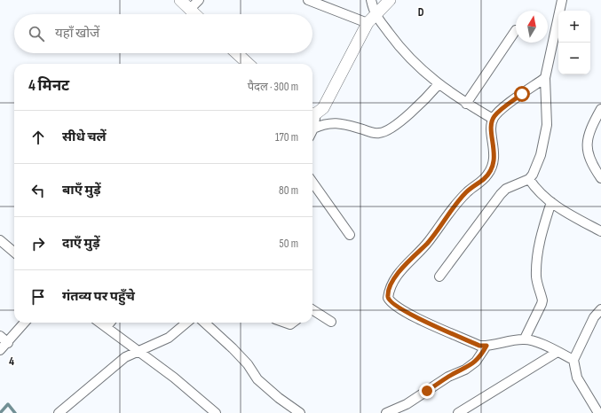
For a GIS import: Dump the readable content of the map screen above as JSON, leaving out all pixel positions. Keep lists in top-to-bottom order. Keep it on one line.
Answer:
{"north":"top","page":{"map_buttons":["+","−"],"search":"यहाँ खोजें","heading":["4 मिनट","पैदल · 300 m"],"list":[["सीधे चलें","170 m"],["बाएँ मुड़ें","80 m"],["दाएँ मुड़ें","50 m"],"गंतव्य पर पहुँचे"]},"grid":{"columns":["D"],"rows":["4"]}}
